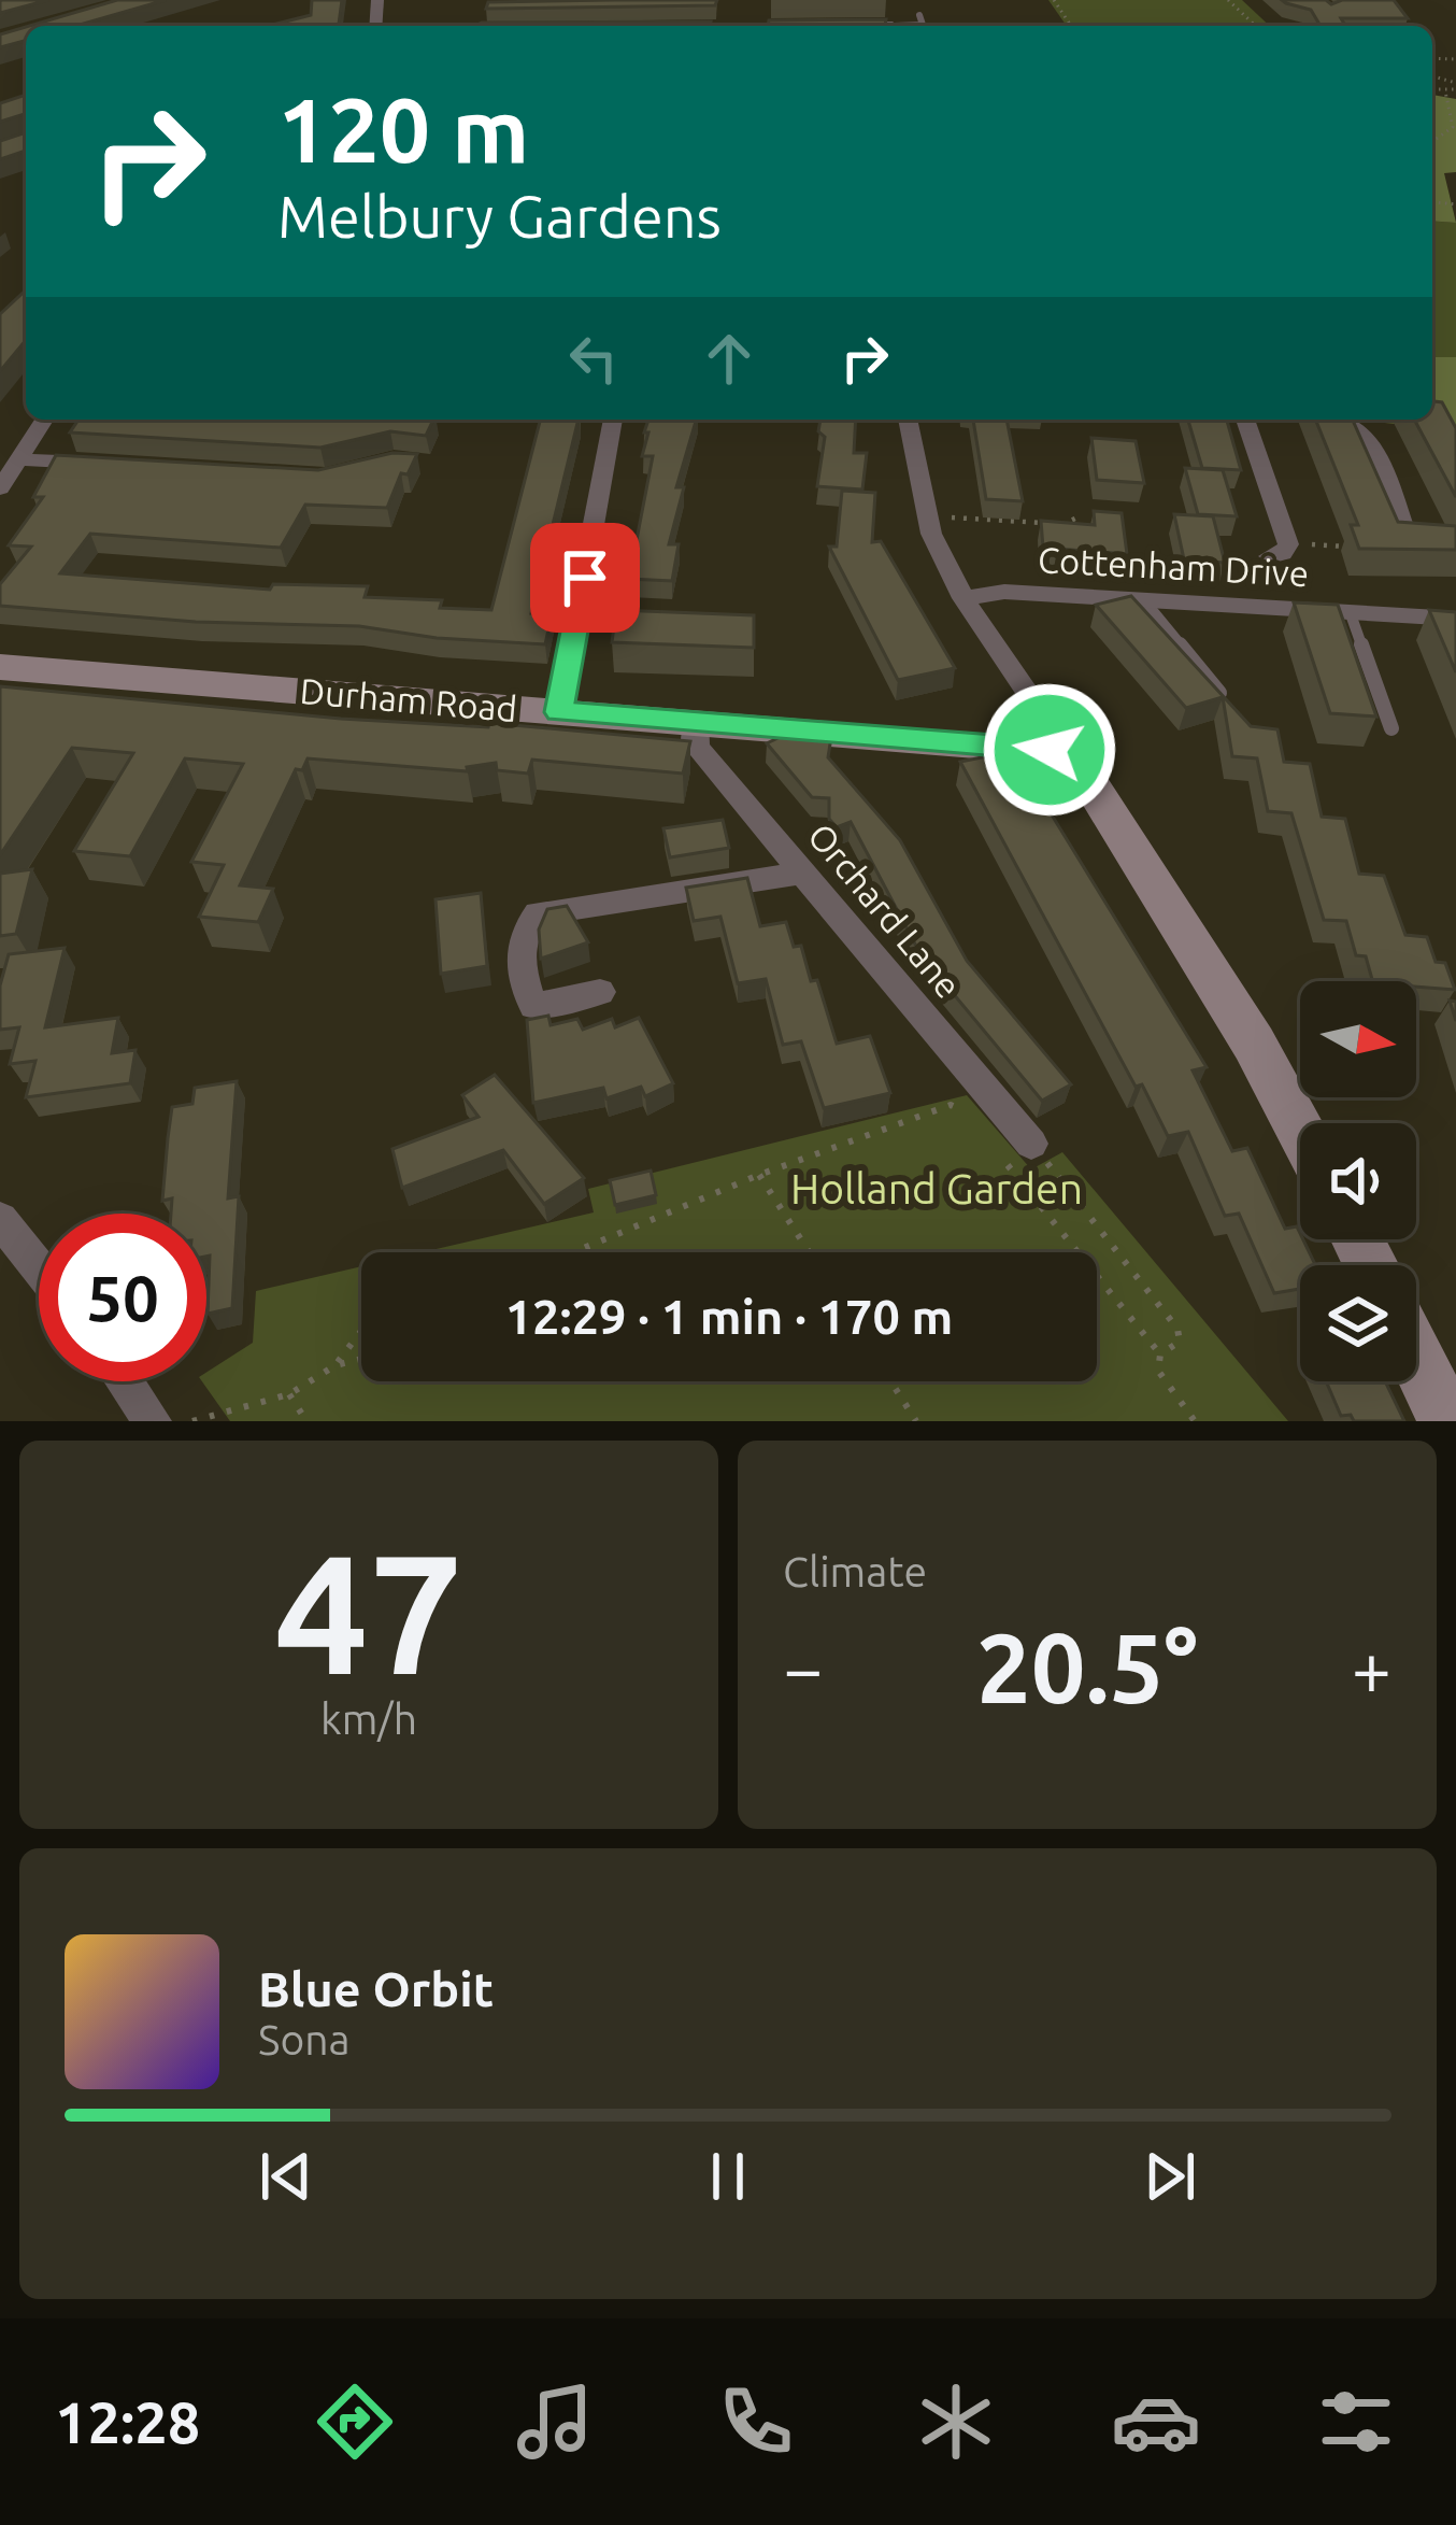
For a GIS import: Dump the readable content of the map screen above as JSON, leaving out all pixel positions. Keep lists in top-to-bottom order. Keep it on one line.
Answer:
{"streets":{"main road":["Durham Road"],"street":["Cottenham Drive","Orchard Lane"]},"crossings":[["Durham Road","Orchard Lane"]],"parks":["Holland Garden"],"north":"right","page":{"turn":["120 m","Melbury Gardens"],"limit":"50","trip":"12:29 · 1 min · 170 m","tile":[["47","km/h"],"Climate"],"heat":["−","20.5°","+"],"song":["Blue Orbit","Sona"],"tabs":"12:28"}}
